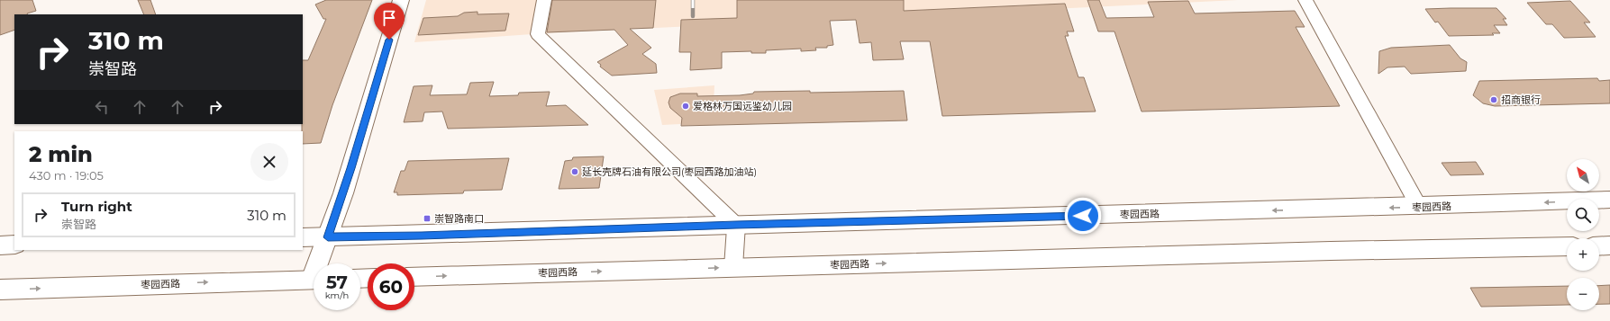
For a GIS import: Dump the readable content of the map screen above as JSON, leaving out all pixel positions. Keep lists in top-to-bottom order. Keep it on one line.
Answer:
{"streets":{"main road":["枣园西路"]},"places":{"other":["招商银行","爱格林万国远鉴幼儿园","延长壳牌石油有限公司(枣园西路加油站)"],"transit":["崇智路南口"]},"north":"top left","page":{"turn":["310 m","崇智路"],"heading":["2 min","430 m · 19:05"],"map_buttons":["+","−"],"list":[{"name":"Turn right","note":"崇智路","value":"310 m"}],"speed":"57 km/h","limit":"60"}}
